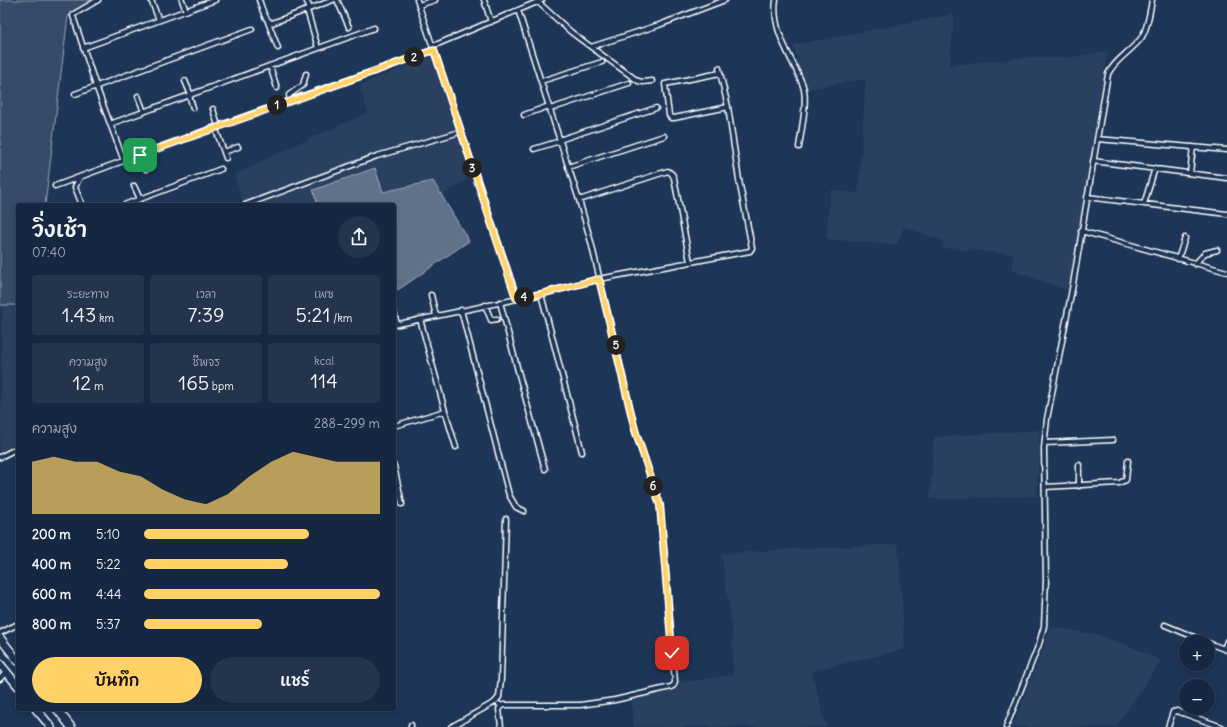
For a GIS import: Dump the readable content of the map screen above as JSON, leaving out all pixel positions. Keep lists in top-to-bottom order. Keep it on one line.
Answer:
{"page":{"pins":["2","1","3","4","5","6"],"heading":["วิ่งเช้า","07:40"],"stats":[["ระยะทาง","1.43 km"],["เวลา","7:39"],["เพซ","5:21 /km"],["ความสูง","12 m"],["ชีพจร","165 bpm"],["kcal","114"]],"chart":["ความสูง","288–299 m"],"list":[{"name":"200 m","note":"5:10"},{"name":"400 m","note":"5:22"},{"name":"600 m","note":"4:44"},{"name":"800 m","note":"5:37"}],"map_buttons":["+","−"],"buttons":["บันทึก","แชร์"]}}
